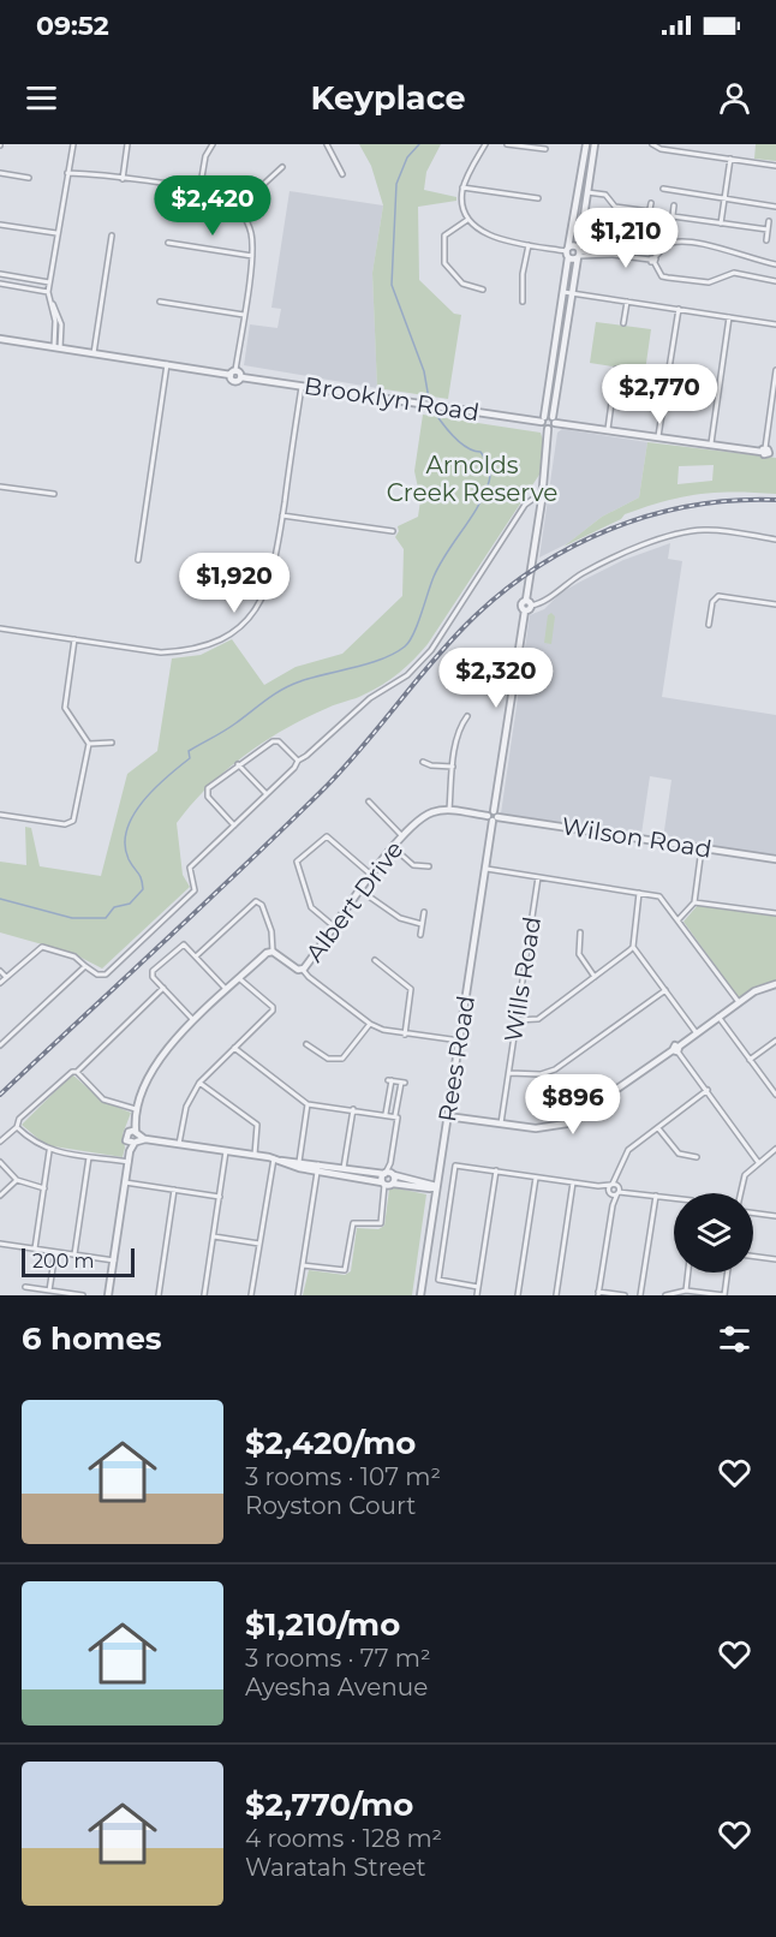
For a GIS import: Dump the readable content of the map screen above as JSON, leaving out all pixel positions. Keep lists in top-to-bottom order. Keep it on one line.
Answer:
{"streets":{"street":["Brooklyn Road","Wilson Road","Albert Drive","Wills Road","Rees Road"]},"crossings":[["Wilson Road","Rees Road"]],"parks":["Arnolds Creek Reserve"],"scale_bar":"200 m","page":{"status":"09:52","header":"Keyplace","price":["$2,420","$1,210","$2,770","$1,920","$2,320","$896"],"scale":"200 m","heading":"6 homes","list":[{"name":"$2,420/mo","note":"3 rooms · 107 m² · Royston Court"},{"name":"$1,210/mo","note":"3 rooms · 77 m² · Ayesha Avenue"},{"name":"$2,770/mo","note":"4 rooms · 128 m² · Waratah Street"}]}}
